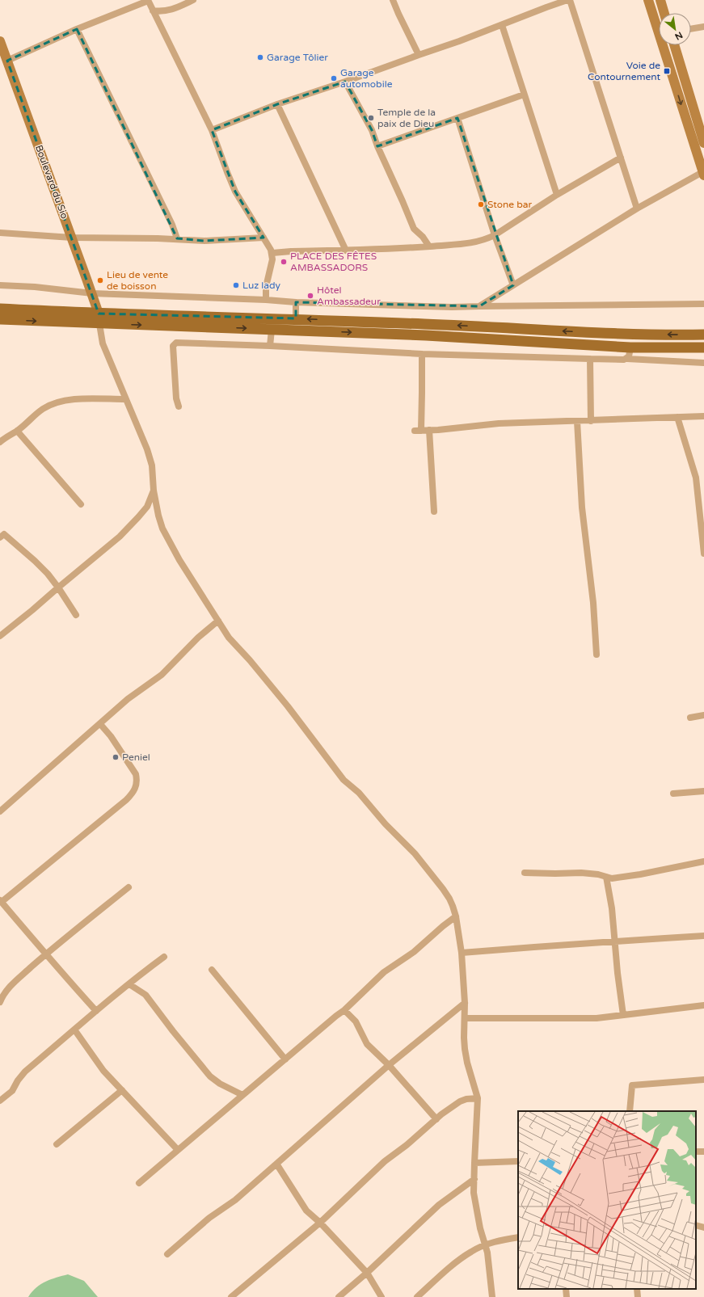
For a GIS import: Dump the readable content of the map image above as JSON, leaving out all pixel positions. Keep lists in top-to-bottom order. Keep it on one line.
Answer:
{"streets":{"main road":["Boulevard du Sio"]},"places":{"other":["Garage Tôlier","Garage automobile","Temple de la paix de Dieu","Stone bar","PLACE DES FÊTES AMBASSADORS","Lieu de vente de boisson","Luz lady","Hôtel Ambassadeur","Peniel"],"transit":["Voie de Contournement"]},"north":"bottom right"}
